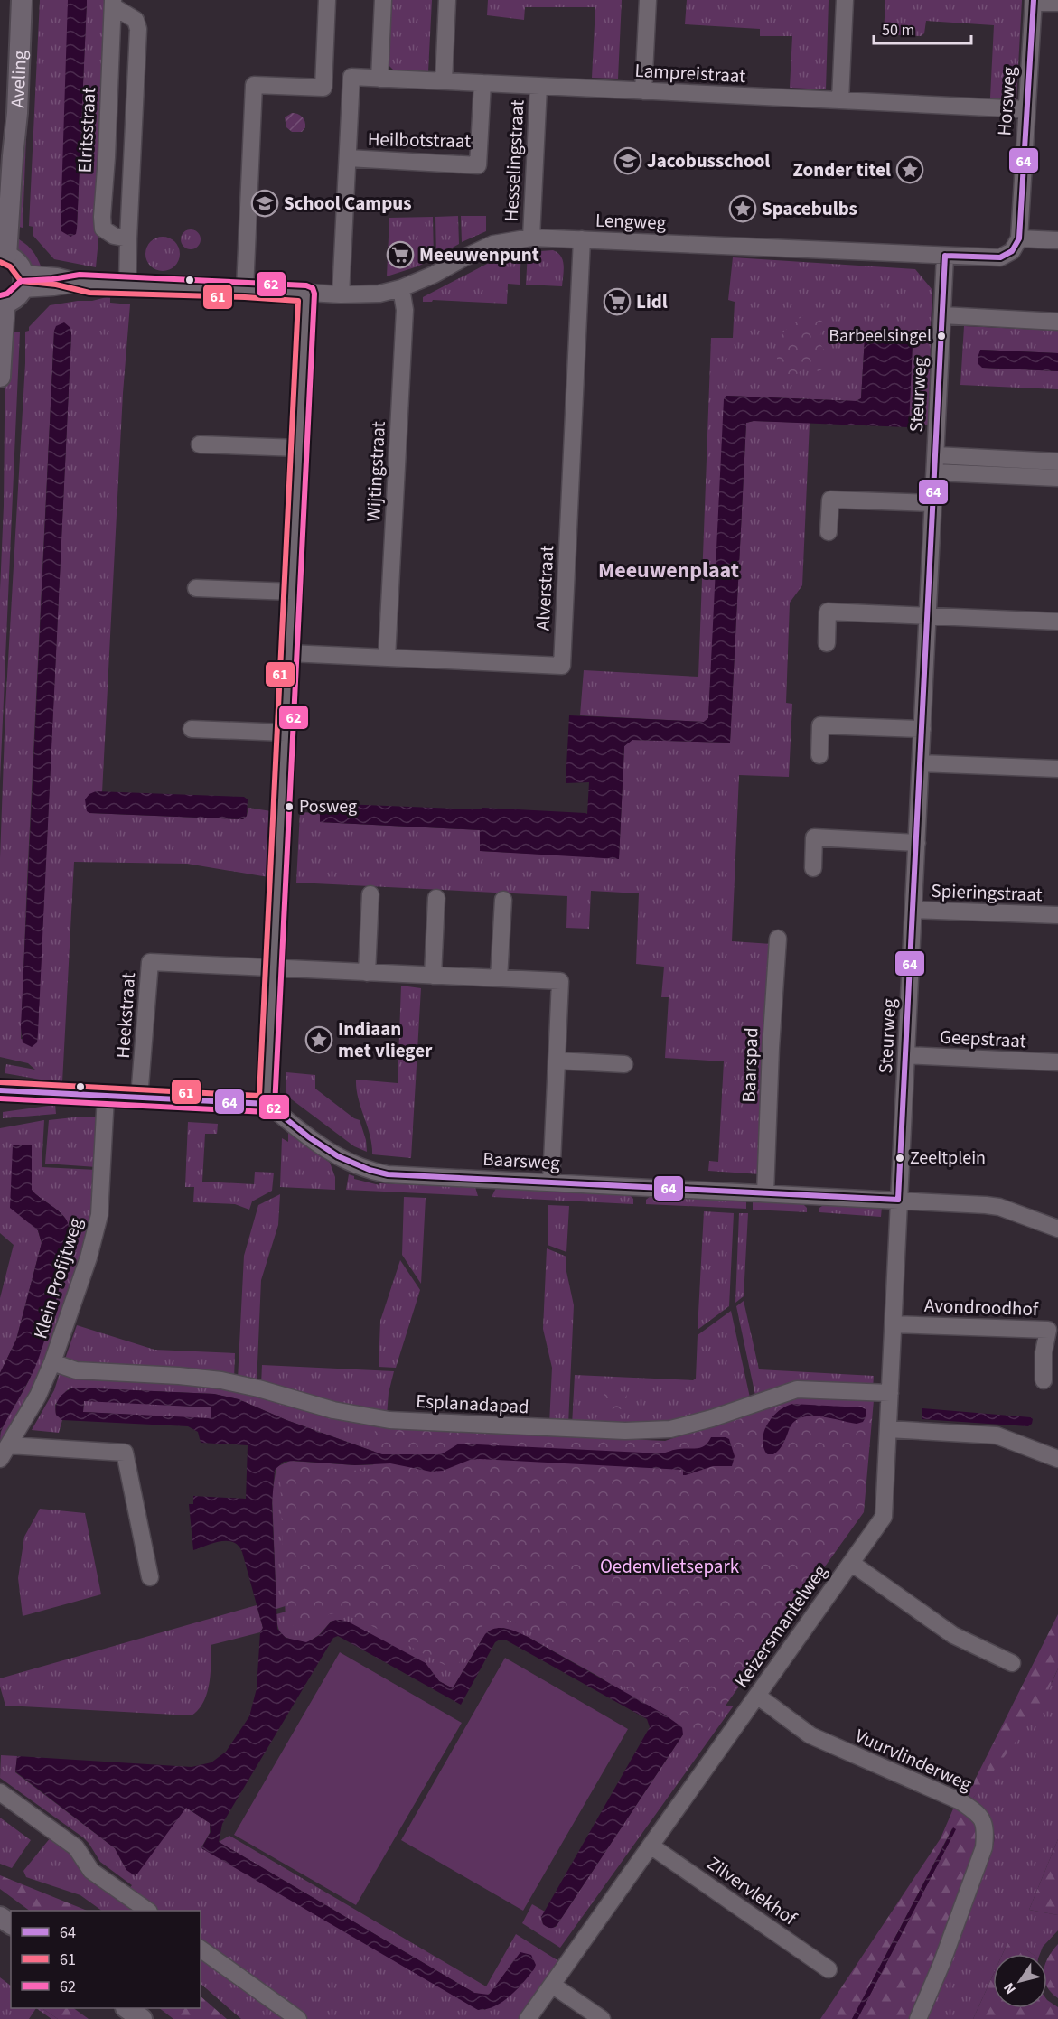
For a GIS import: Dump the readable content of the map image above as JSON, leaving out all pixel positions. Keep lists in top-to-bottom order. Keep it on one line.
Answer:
{"streets":{"main road":["Aveling"],"street":["Lampreistraat","Horsweg","Elritsstraat","Heilbotstraat","Hesselingstraat","Lengweg","Steurweg","Wijtingstraat","Alverstraat","Spieringstraat","Heekstraat","Geepstraat","Baarspad","Baarsweg","Klein Profijtweg","Avondroodhof","Esplanadapad","Keizersmantelweg","Vuurvlinderweg","Zilvervlekhof"]},"crossings":[["Lampreistraat","Horsweg"],["Lampreistraat","Heilbotstraat"],["Lampreistraat","Hesselingstraat"],["Lampreistraat","Lengweg"],["Horsweg","Lengweg"],["Elritsstraat","Lengweg"],["Hesselingstraat","Lengweg"],["Lengweg","Steurweg"],["Lengweg","Wijtingstraat"],["Lengweg","Alverstraat"],["Steurweg","Spieringstraat"],["Steurweg","Geepstraat"],["Steurweg","Baarsweg"],["Steurweg","Keizersmantelweg"],["Wijtingstraat","Alverstraat"],["Baarspad","Baarsweg"],["Baarsweg","Keizersmantelweg"],["Klein Profijtweg","Esplanadapad"],["Avondroodhof","Keizersmantelweg"],["Esplanadapad","Keizersmantelweg"],["Keizersmantelweg","Vuurvlinderweg"],["Keizersmantelweg","Zilvervlekhof"]],"districts":["Meeuwenplaat"],"parks":["Oedenvlietsepark"],"places":{"school or university":["Jacobusschool","School Campus"],"place":["Zonder titel","Spacebulbs","Indiaan met vlieger"],"supermarket":["Meeuwenpunt","Lidl"],"other":["Barbeelsingel","Posweg","Zeeltplein"]},"lines":["transit line 64","transit line 61","transit line 62"],"legend":["64","61","62"],"scale_bar":"50 m","north":"bottom left"}
